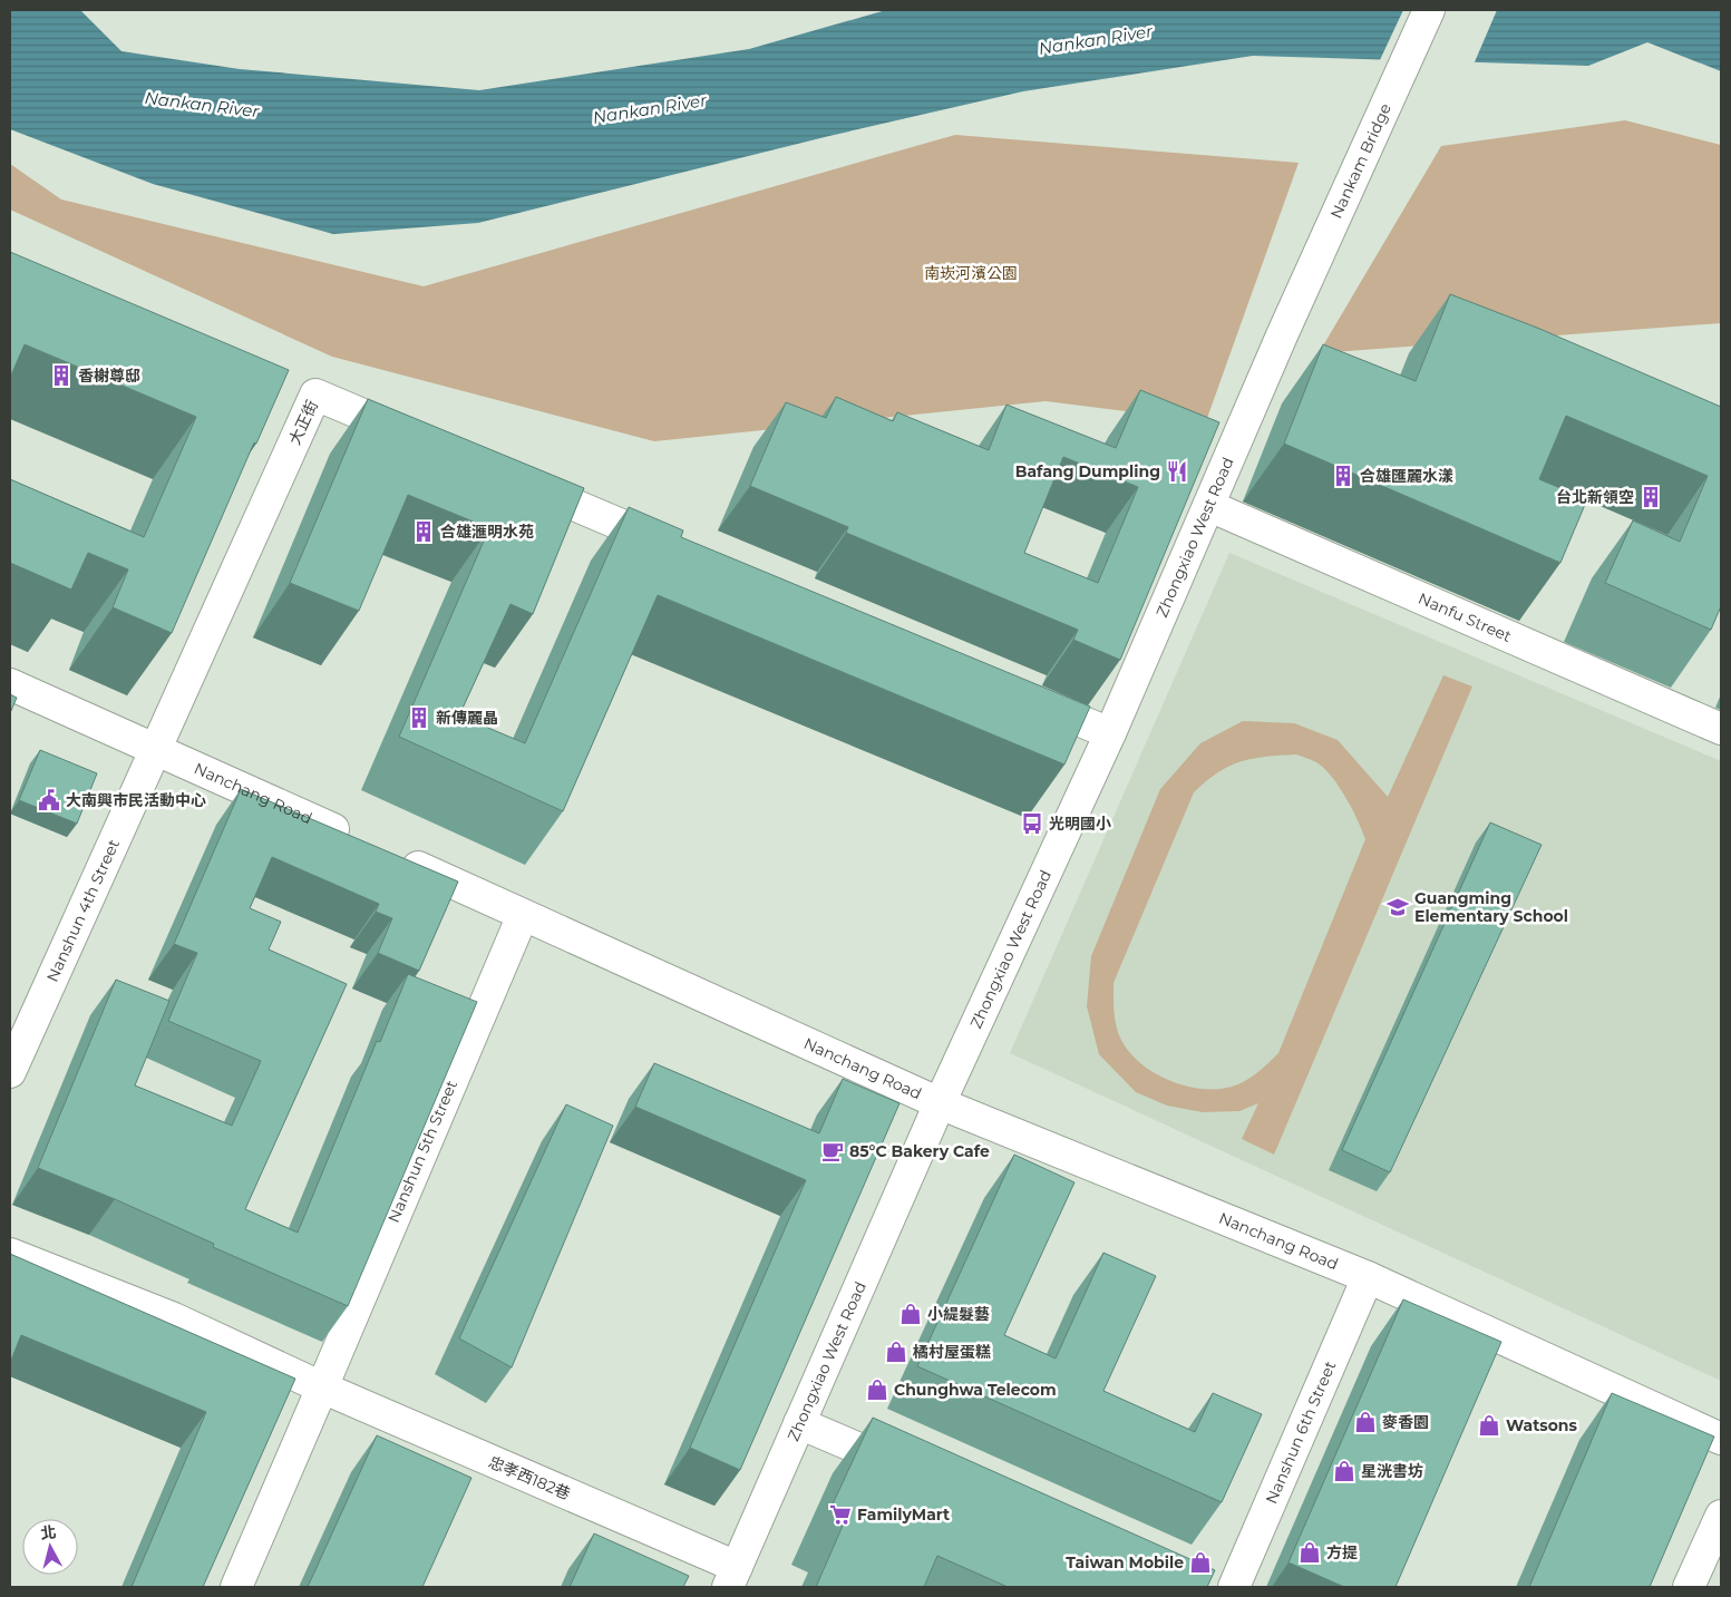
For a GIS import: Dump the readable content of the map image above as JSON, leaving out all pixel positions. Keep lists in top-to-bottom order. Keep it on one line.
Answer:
{"streets":{"street":["Nankam Bridge","大正街","Zhongxiao West Road","Nanfu Street","Nanchang Road","Nanshun 4th Street","Nanshun 5th Street","Nanshun 6th Street","忠孝西182巷"]},"crossings":[["Nankam Bridge","Zhongxiao West Road"],["大正街","Nanchang Road"],["大正街","Nanshun 4th Street"],["Zhongxiao West Road","Nanfu Street"],["Zhongxiao West Road","Nanchang Road"],["Zhongxiao West Road","忠孝西182巷"],["Nanchang Road","Nanshun 4th Street"],["Nanchang Road","Nanshun 5th Street"],["Nanchang Road","Nanshun 6th Street"],["Nanshun 5th Street","忠孝西182巷"]],"water":["Nankan River"],"parks":["南崁河濱公園"],"places":{"building":["香榭尊邸","合雄匯麗水漾","台北新領空","合雄滙明水苑","新傳麗晶"],"restaurant":["Bafang Dumpling"],"public building":["大南興市民活動中心"],"bus stop":["光明國小"],"school or university":["Guangming Elementary School"],"cafe":["85°C Bakery Cafe"],"shop":["小緹髮藝","橘村屋蛋糕","Chunghwa Telecom","麥香園","Watsons","星洸書坊","方提","Taiwan Mobile"],"supermarket":["FamilyMart"]},"north":"top"}
